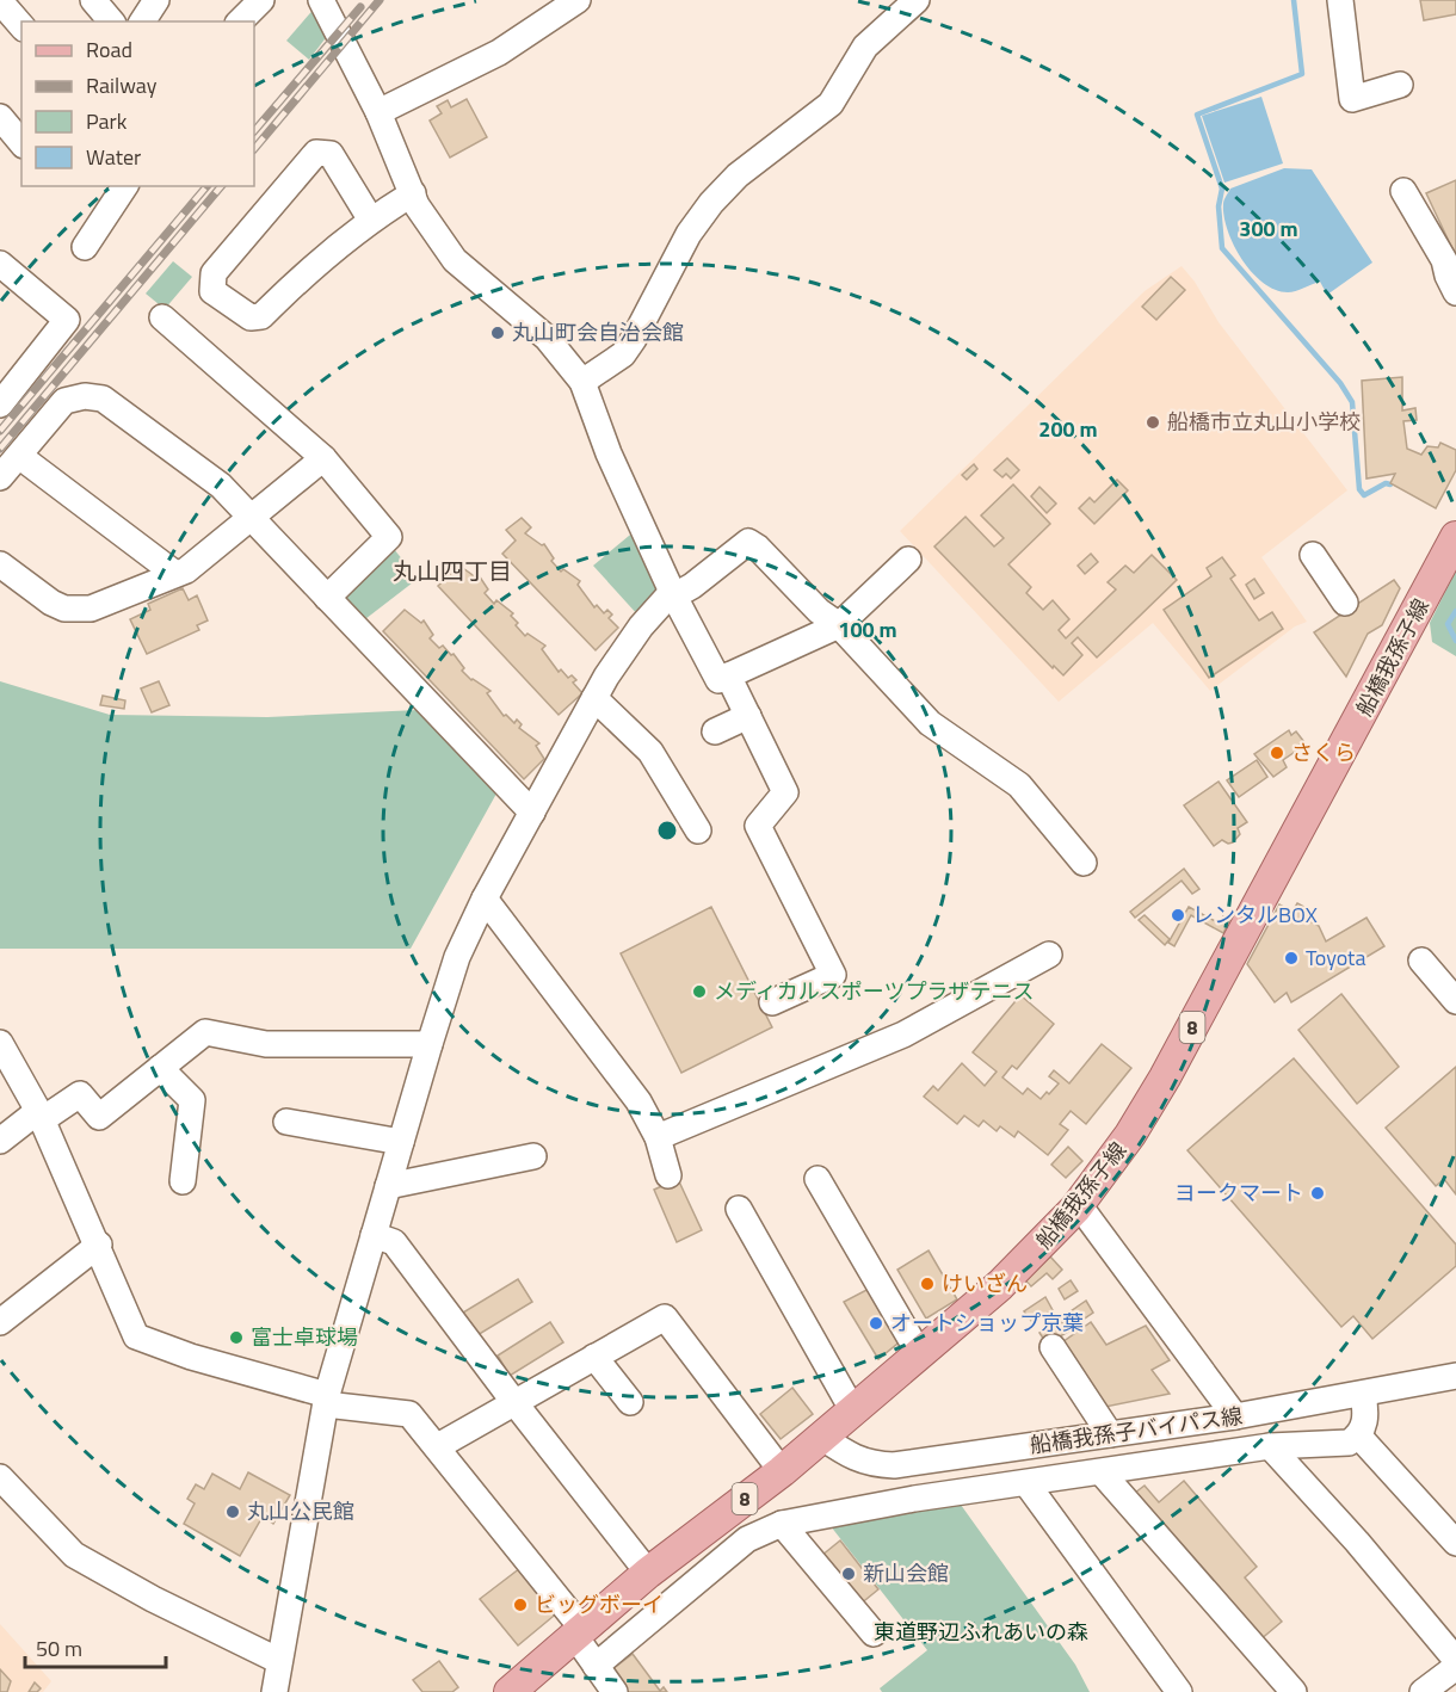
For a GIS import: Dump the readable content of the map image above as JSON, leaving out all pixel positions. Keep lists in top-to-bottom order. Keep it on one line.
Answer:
{"streets":{"main road":["船橋我孫子線","8"],"street":["船橋我孫子バイパス線"]},"crossings":[["船橋我孫子線","船橋我孫子バイパス線"]],"districts":["丸山四丁目"],"parks":["東道野辺ふれあいの森"],"places":["丸山町会自治会館","船橋市立丸山小学校","さくら","レンタルBOX","Toyota","メディカルスポーツプラザテニス","ヨークマート","けいざん","オートショップ京葉","富士卓球場","丸山公民館","新山会館","ビッグボーイ"],"legend":["Road","Railway","Park","Water"],"scale_bar":"50 m","rings":["300 m","200 m","100 m"]}
